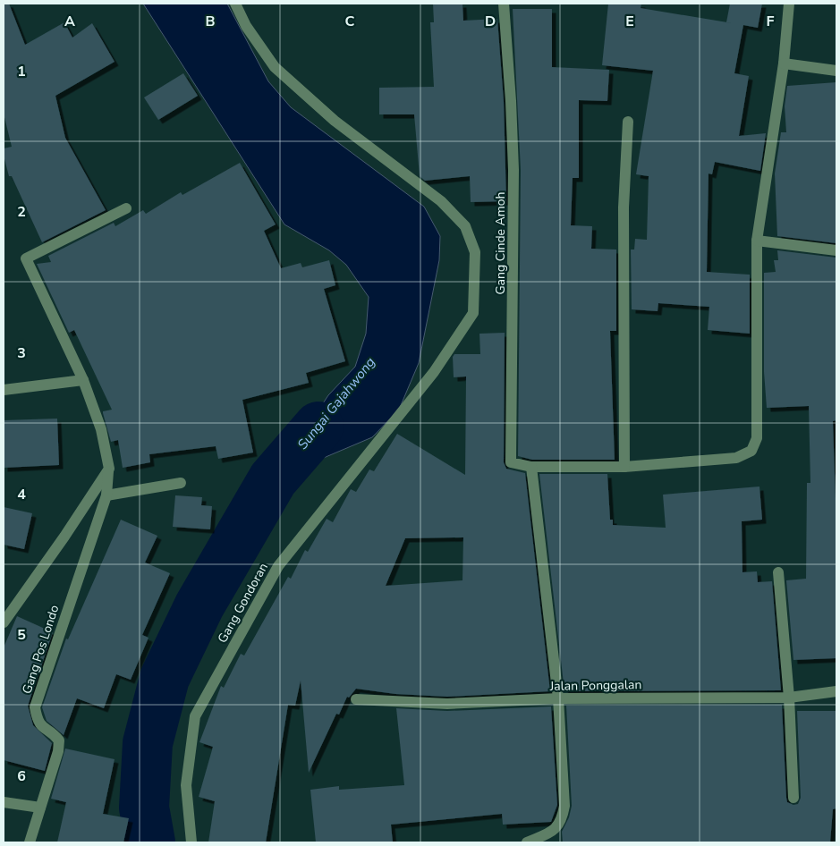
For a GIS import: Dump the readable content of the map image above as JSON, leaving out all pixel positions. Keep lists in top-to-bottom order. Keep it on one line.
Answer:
{"streets":{"street":["Gang Cinde Amoh","Gang Gondoran","Gang Pos Londo","Jalan Ponggalan"]},"water":["Sungai Gajahwong"],"grid":{"columns":["A","B","C","D","E","F"],"rows":["1","2","3","4","5","6"]}}
